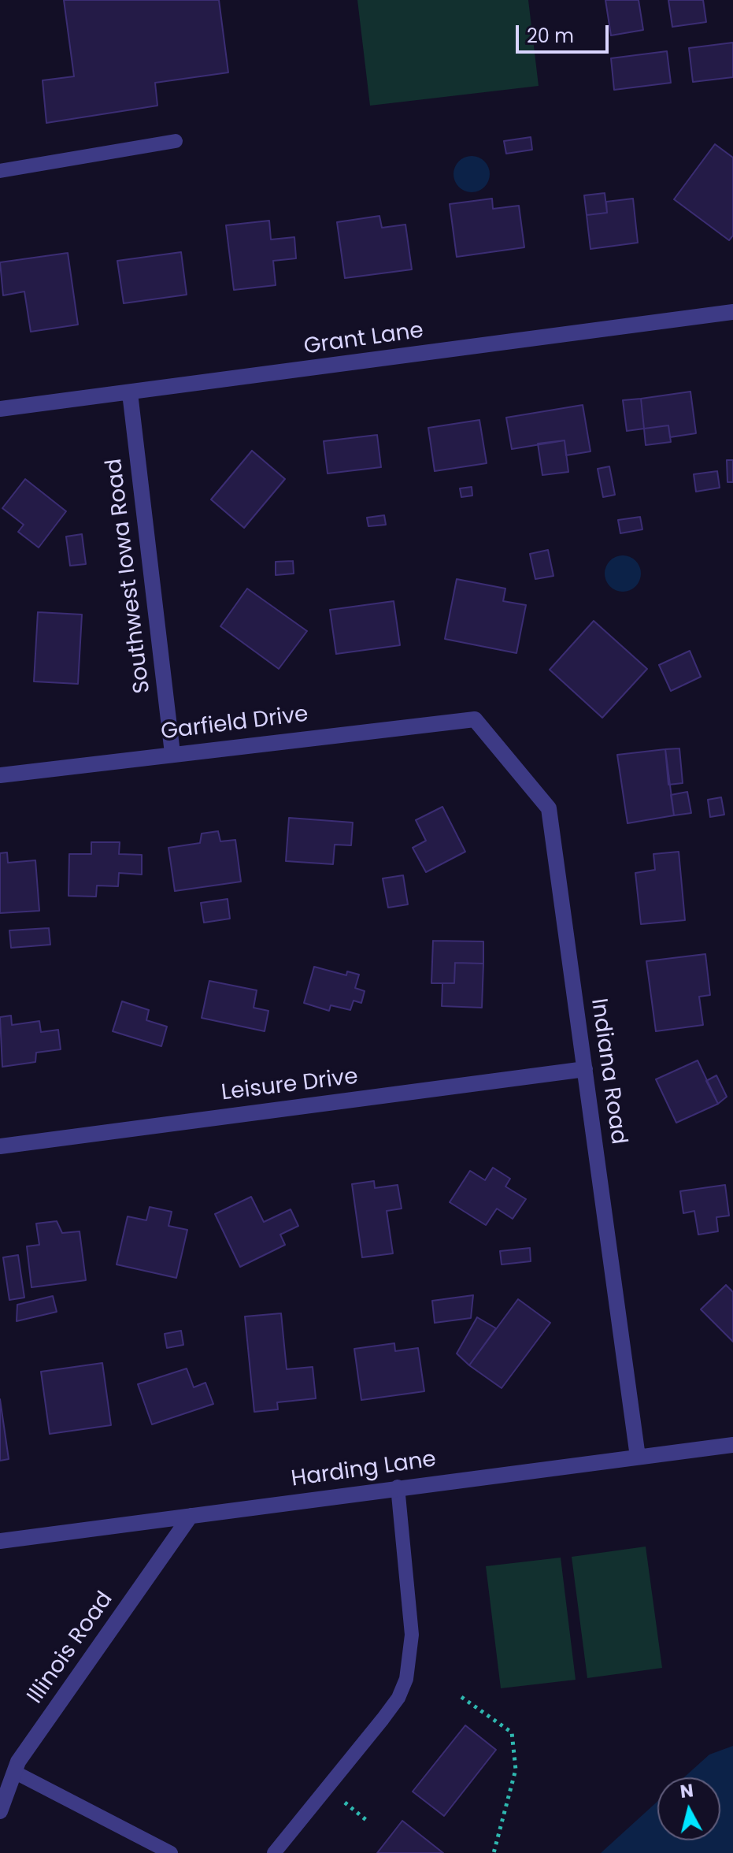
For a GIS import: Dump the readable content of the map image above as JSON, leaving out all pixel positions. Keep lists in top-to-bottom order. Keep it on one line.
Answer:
{"streets":{"street":["Grant Lane","Southwest Iowa Road","Garfield Drive","Indiana Road","Leisure Drive","Harding Lane","Illinois Road"]},"crossings":[["Grant Lane","Southwest Iowa Road"],["Southwest Iowa Road","Garfield Drive"],["Garfield Drive","Indiana Road"],["Indiana Road","Leisure Drive"],["Indiana Road","Harding Lane"],["Harding Lane","Illinois Road"]],"scale_bar":"20 m","north":"top"}
